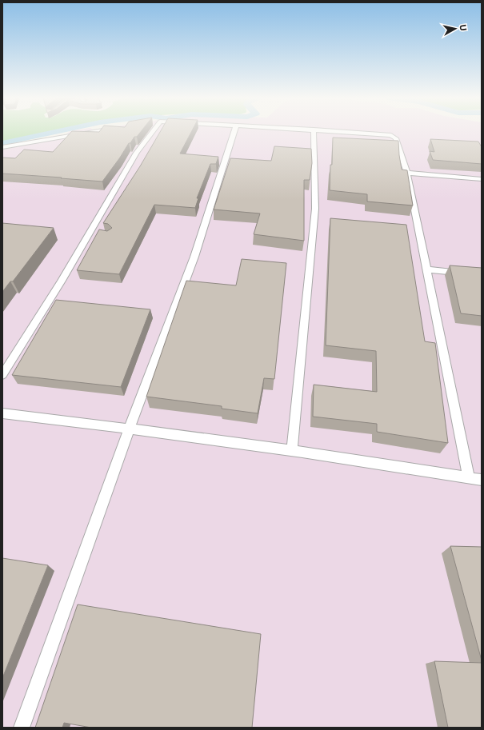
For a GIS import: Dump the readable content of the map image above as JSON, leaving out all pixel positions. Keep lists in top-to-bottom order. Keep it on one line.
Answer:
{"north":"right"}
